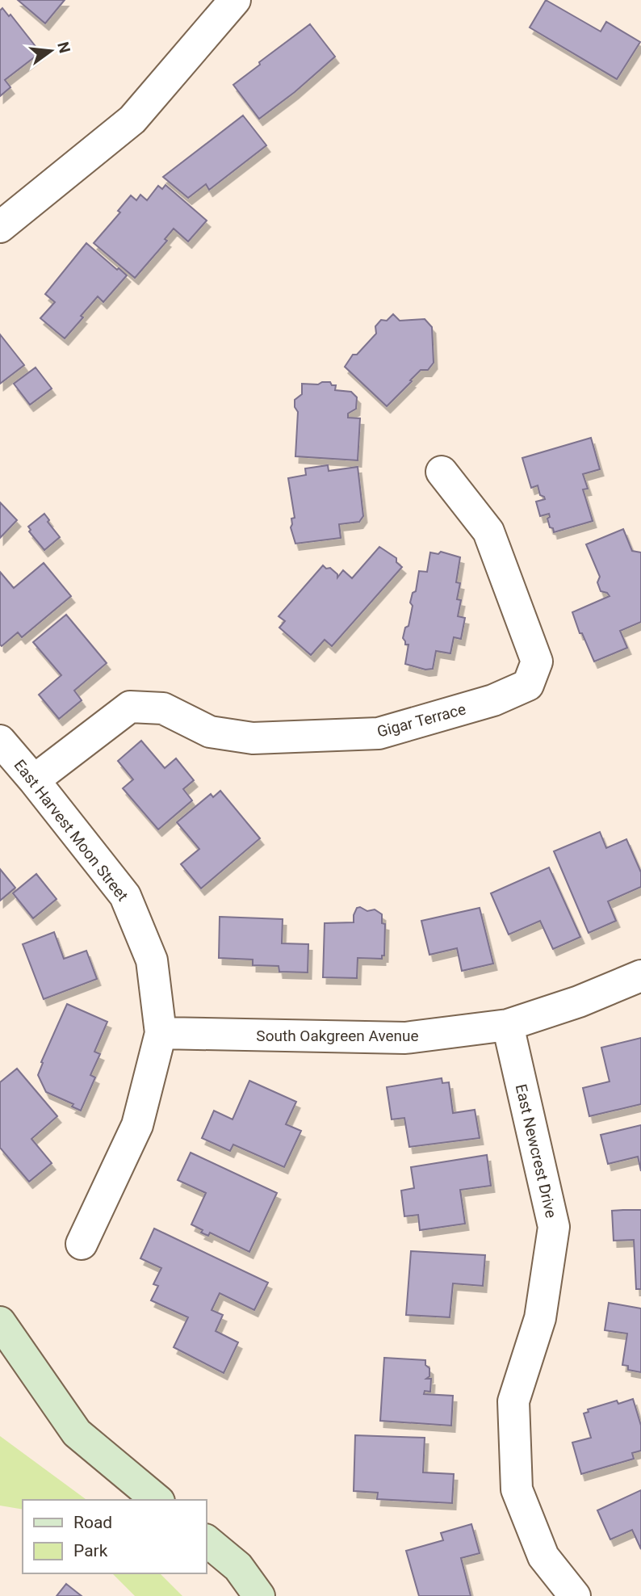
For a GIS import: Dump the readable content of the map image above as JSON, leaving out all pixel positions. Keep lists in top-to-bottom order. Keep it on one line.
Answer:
{"streets":{"street":["Gigar Terrace","East Harvest Moon Street","South Oakgreen Avenue","East Newcrest Drive"]},"crossings":[["Gigar Terrace","East Harvest Moon Street"],["East Harvest Moon Street","South Oakgreen Avenue"],["South Oakgreen Avenue","East Newcrest Drive"]],"legend":["Road","Park"],"north":"right"}
